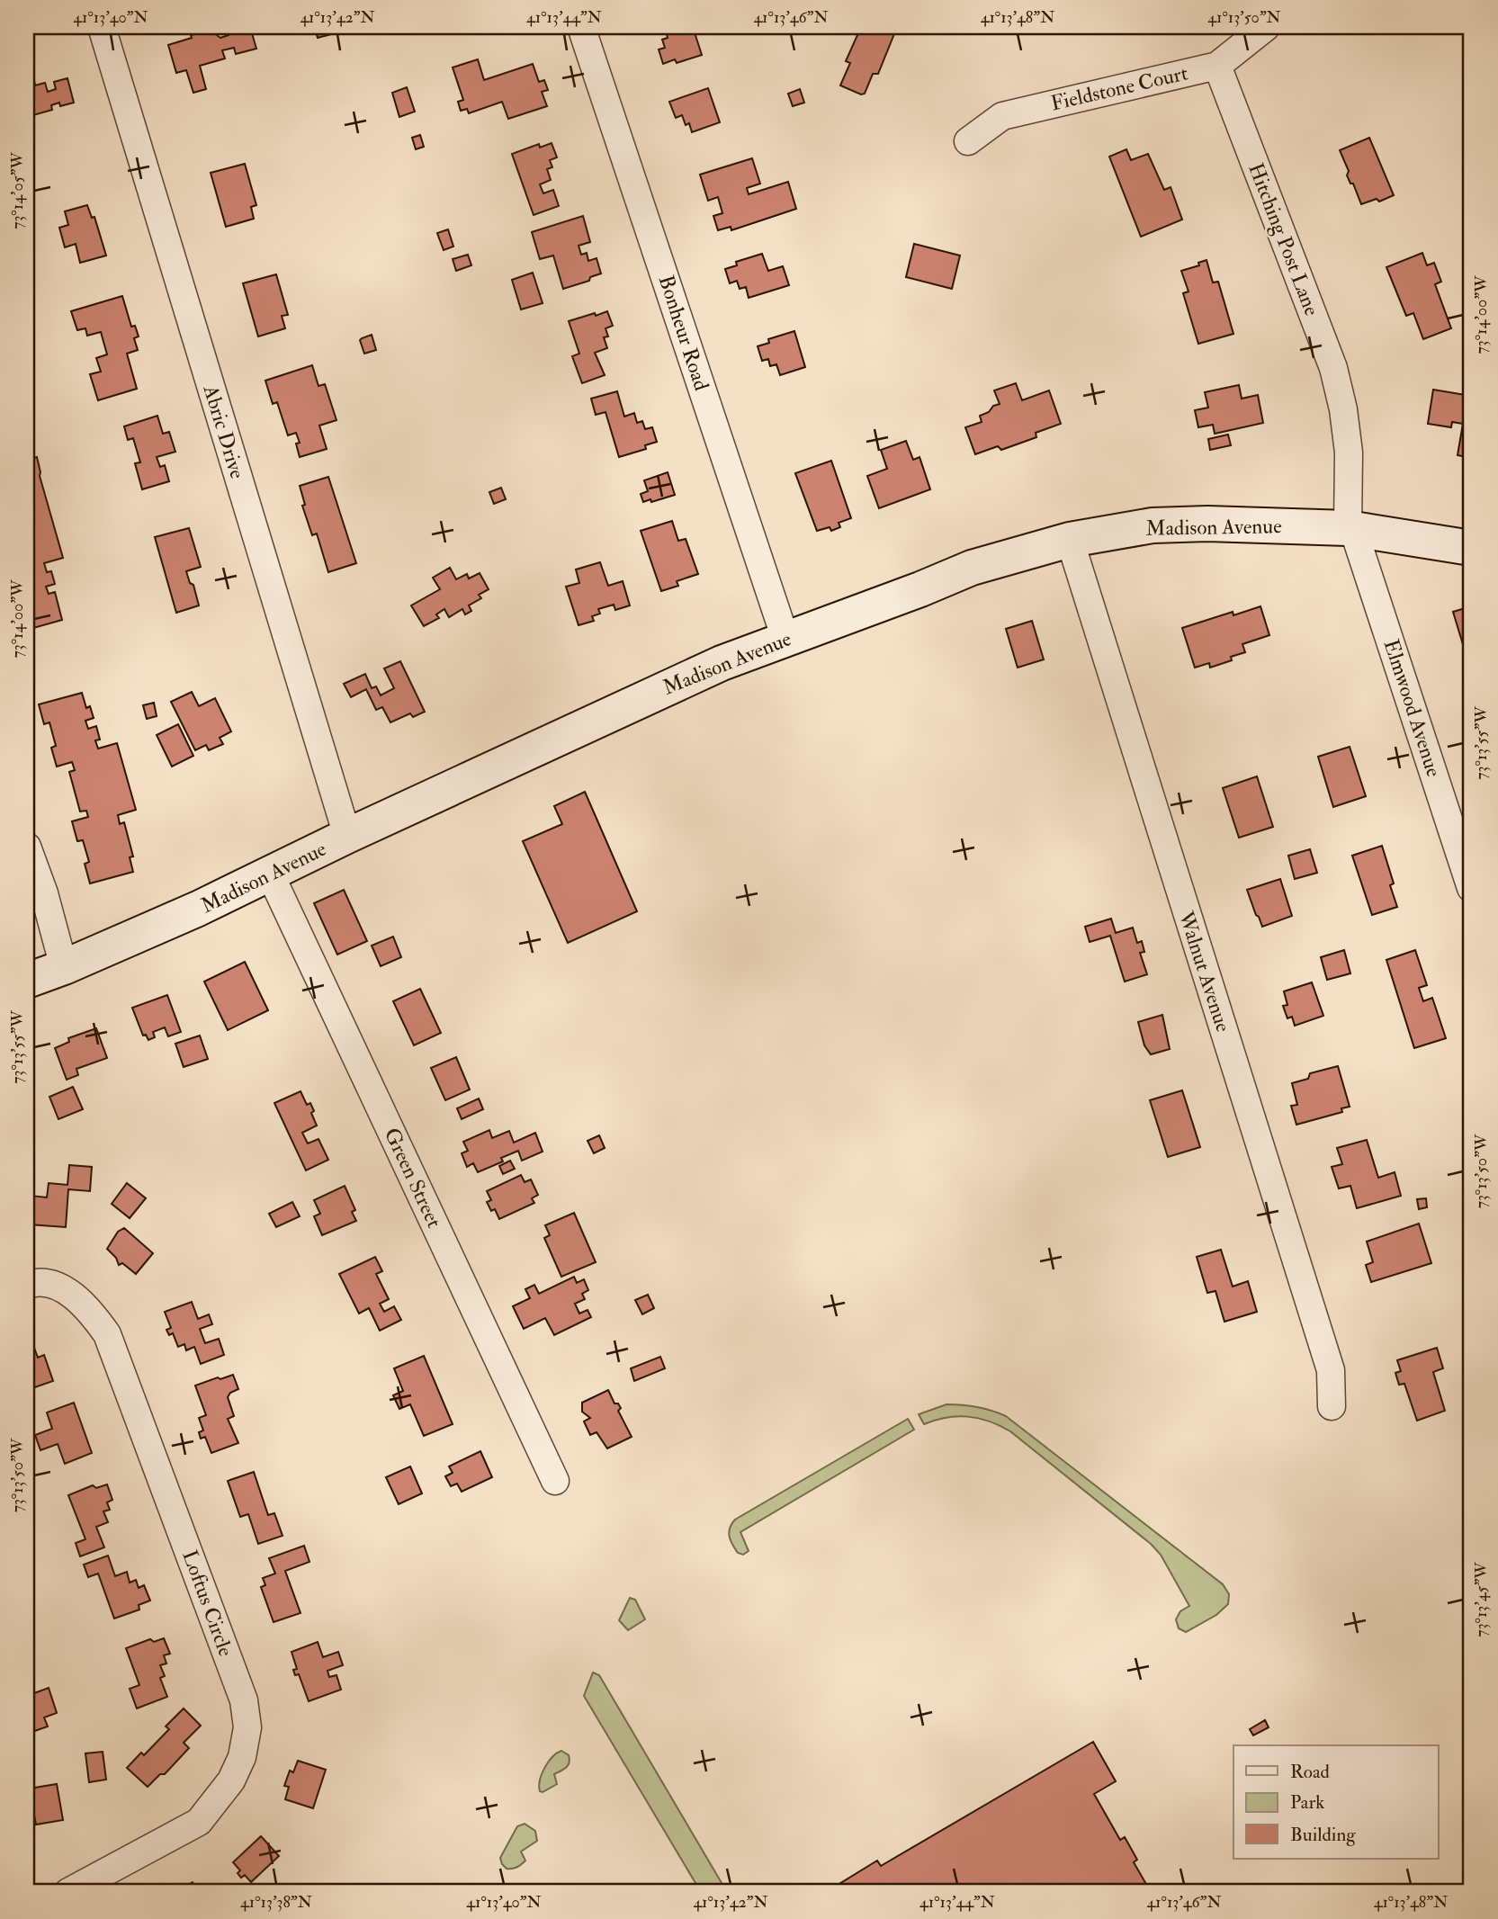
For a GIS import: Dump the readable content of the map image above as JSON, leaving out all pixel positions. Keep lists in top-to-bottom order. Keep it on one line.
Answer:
{"streets":{"street":["Fieldstone Court","Hitching Post Lane","Bonheur Road","Abric Drive","Madison Avenue","Elmwood Avenue","Walnut Avenue","Green Street","Loftus Circle"]},"crossings":[["Fieldstone Court","Hitching Post Lane"],["Hitching Post Lane","Madison Avenue"],["Hitching Post Lane","Elmwood Avenue"],["Bonheur Road","Madison Avenue"],["Abric Drive","Madison Avenue"],["Madison Avenue","Elmwood Avenue"],["Madison Avenue","Walnut Avenue"],["Madison Avenue","Green Street"]],"legend":["Road","Park","Building"],"coordinates":["41°13'40\"N","41°13'42\"N","41°13'44\"N","41°13'46\"N","41°13'48\"N","41°13'50\"N","73°14'05\"W","73°14'00\"W","73°13'55\"W","73°13'50\"W","73°13'45\"W","41°13'38\"N"]}
